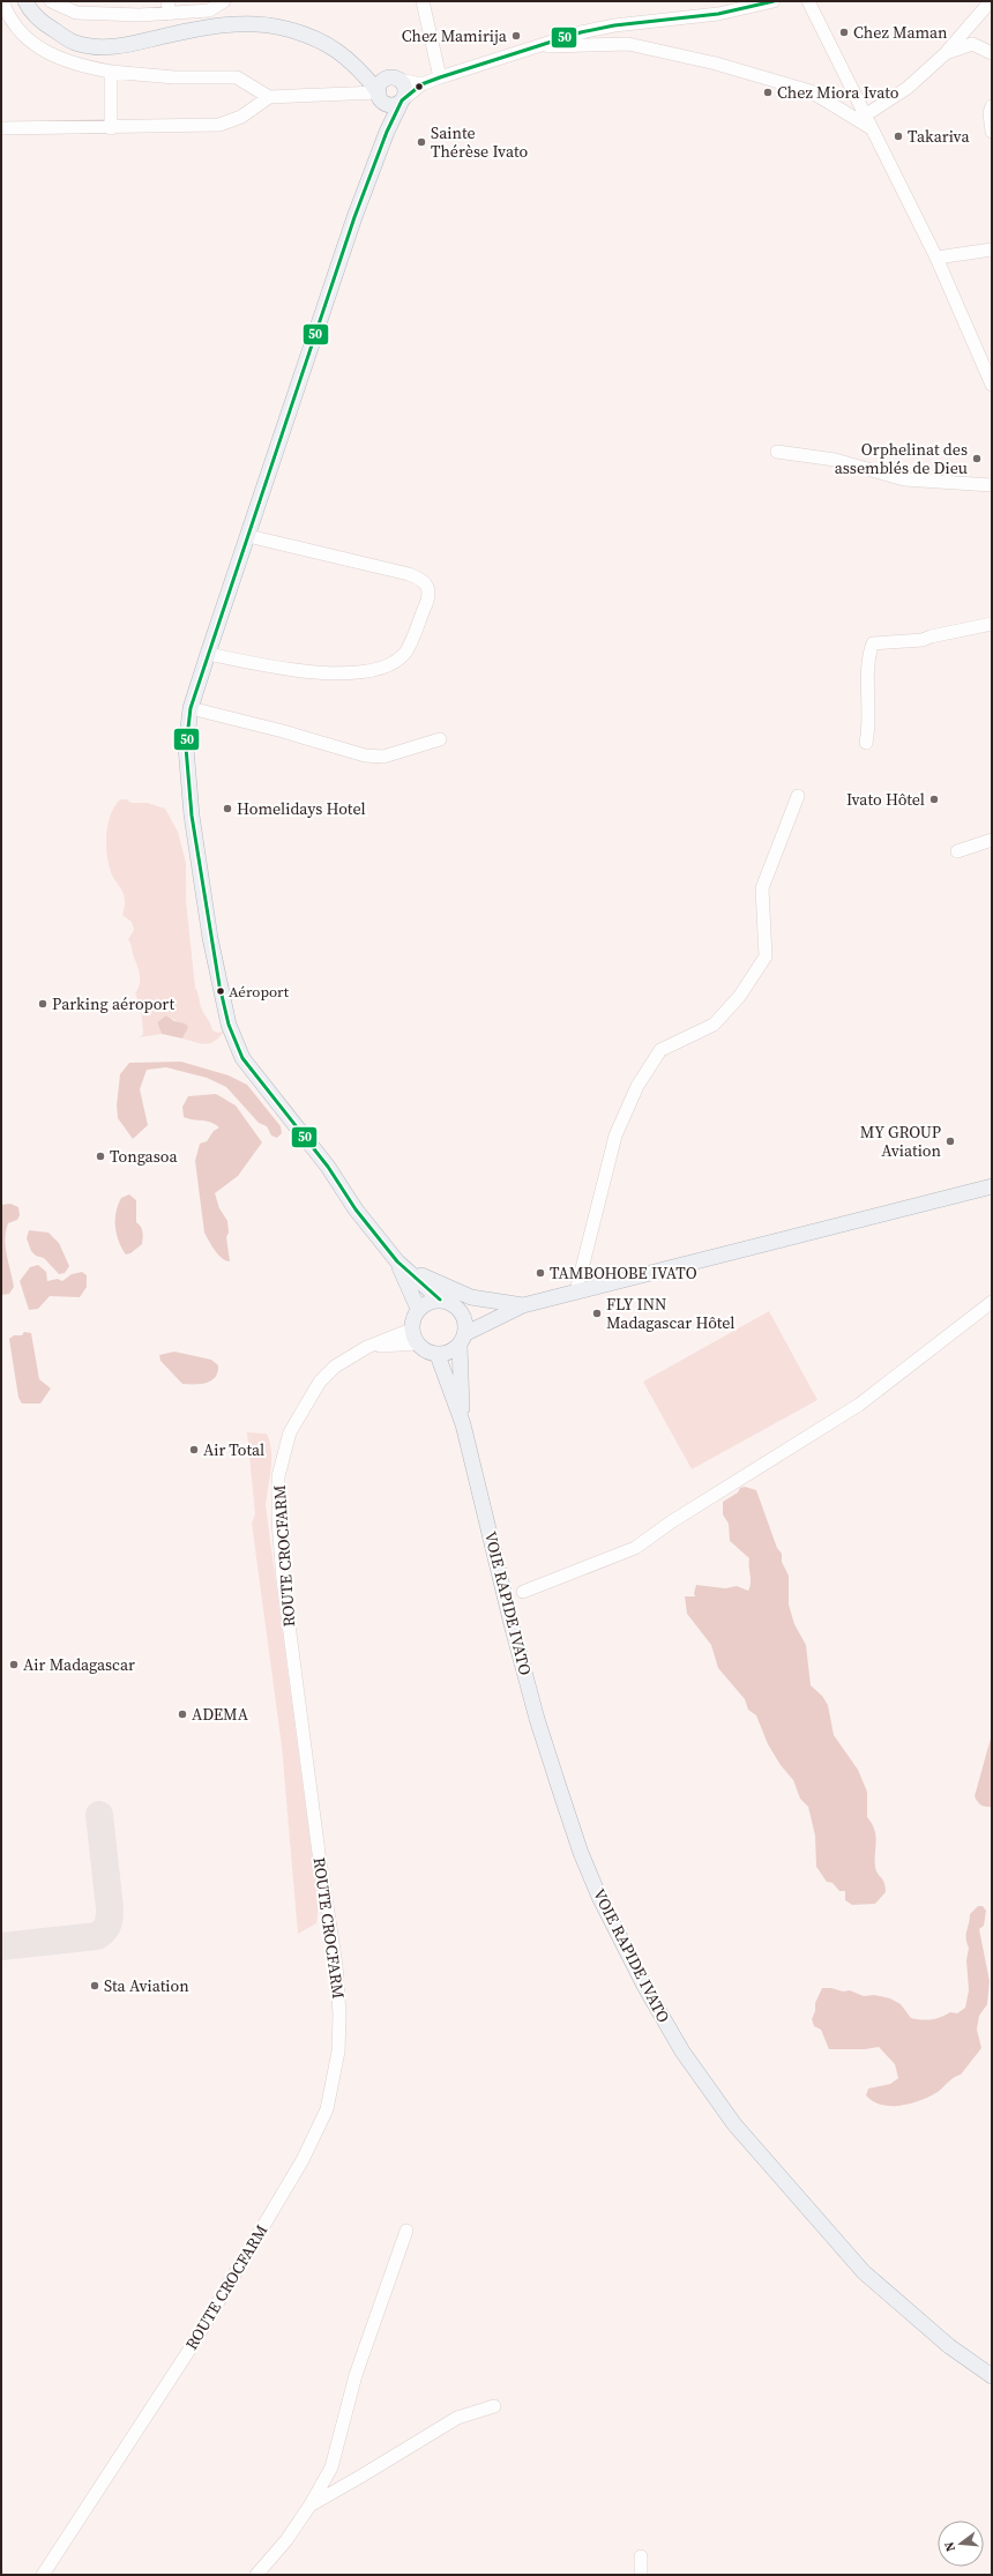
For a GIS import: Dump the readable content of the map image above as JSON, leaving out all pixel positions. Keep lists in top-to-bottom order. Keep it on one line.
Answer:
{"streets":{"main road":["VOIE RAPIDE IVATO"],"street":["ROUTE CROCFARM"]},"places":["Chez Maman","Chez Mamirija","Chez Miora Ivato","Takariva","Sainte Thérèse Ivato","Orphelinat des assemblés de Dieu","Ivato Hôtel","Homelidays Hotel","Aéroport","Parking aéroport","MY GROUP Aviation","Tongasoa","TAMBOHOBE IVATO","FLY INN Madagascar Hôtel","Air Total","Air Madagascar","ADEMA","Sta Aviation"],"lines":["transit line 50"],"north":"left"}
